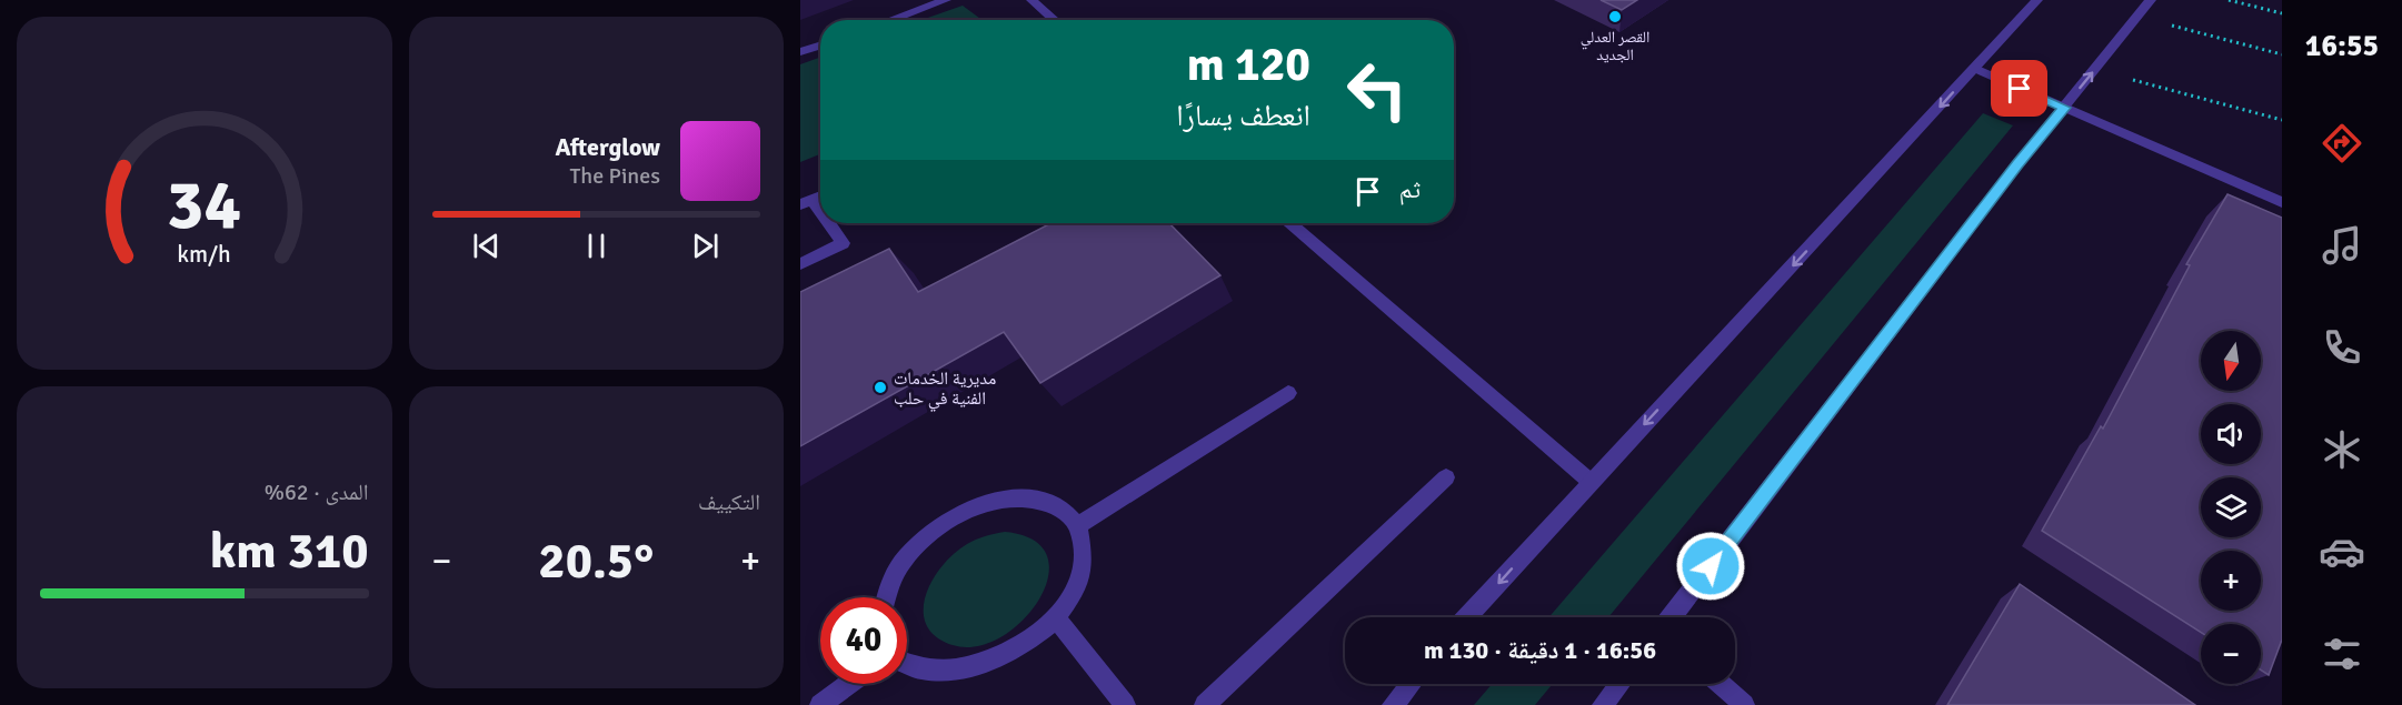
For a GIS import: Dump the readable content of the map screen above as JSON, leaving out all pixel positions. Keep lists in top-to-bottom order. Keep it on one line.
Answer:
{"places":["القصر العدلي الجديد","مديرية الخدمات الفنية في حلب"],"north":"bottom","page":{"tabs":"16:55","turn":["120 m","انعطف يسارًا"],"song":["Afterglow","The Pines"],"then":"ثم","map_buttons":["+","−"],"tile":["التكييف",["المدى · 62%","310 km"]],"heat":["−","20.5°","+"],"limit":"40","trip":"16:56 · 1 دقيقة · 130 m","gauge":["34","km/h"]}}
